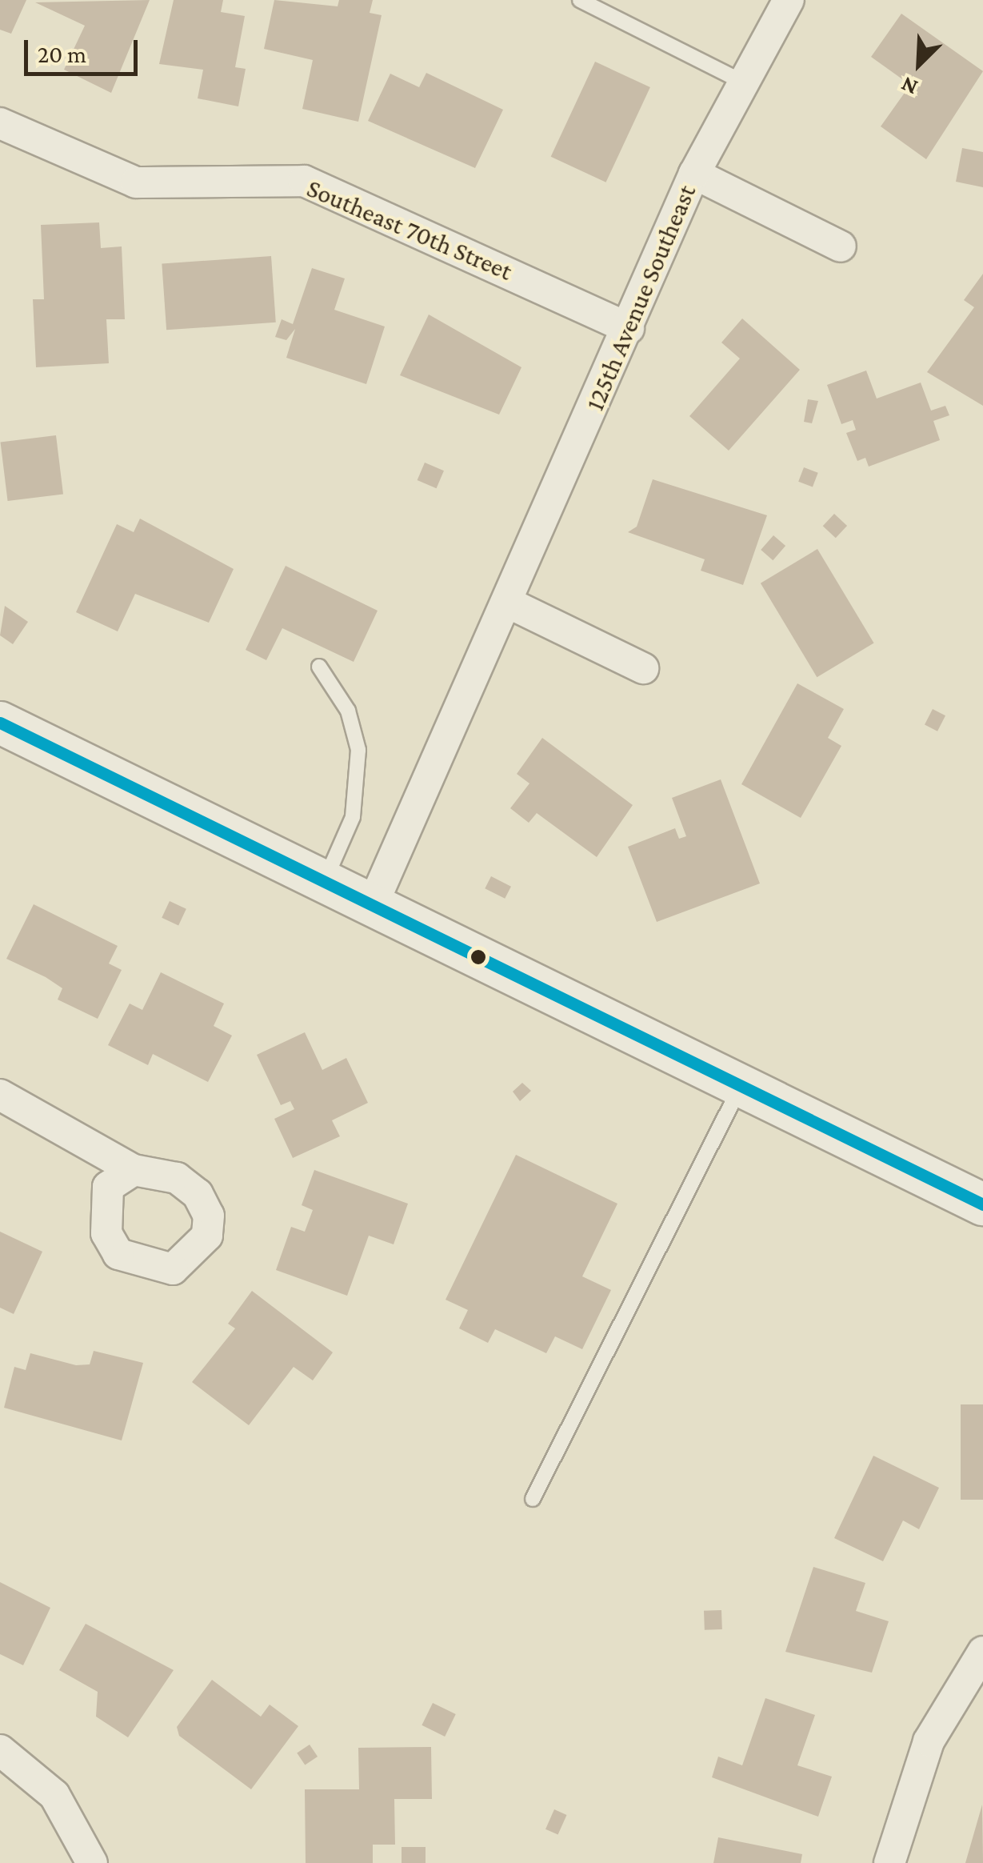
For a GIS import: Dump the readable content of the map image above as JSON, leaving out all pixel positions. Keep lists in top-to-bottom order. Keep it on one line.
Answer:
{"streets":{"street":["Southeast 70th Street","125th Avenue Southeast"]},"crossings":[["Southeast 70th Street","125th Avenue Southeast"]],"scale_bar":"20 m","north":"bottom left"}
